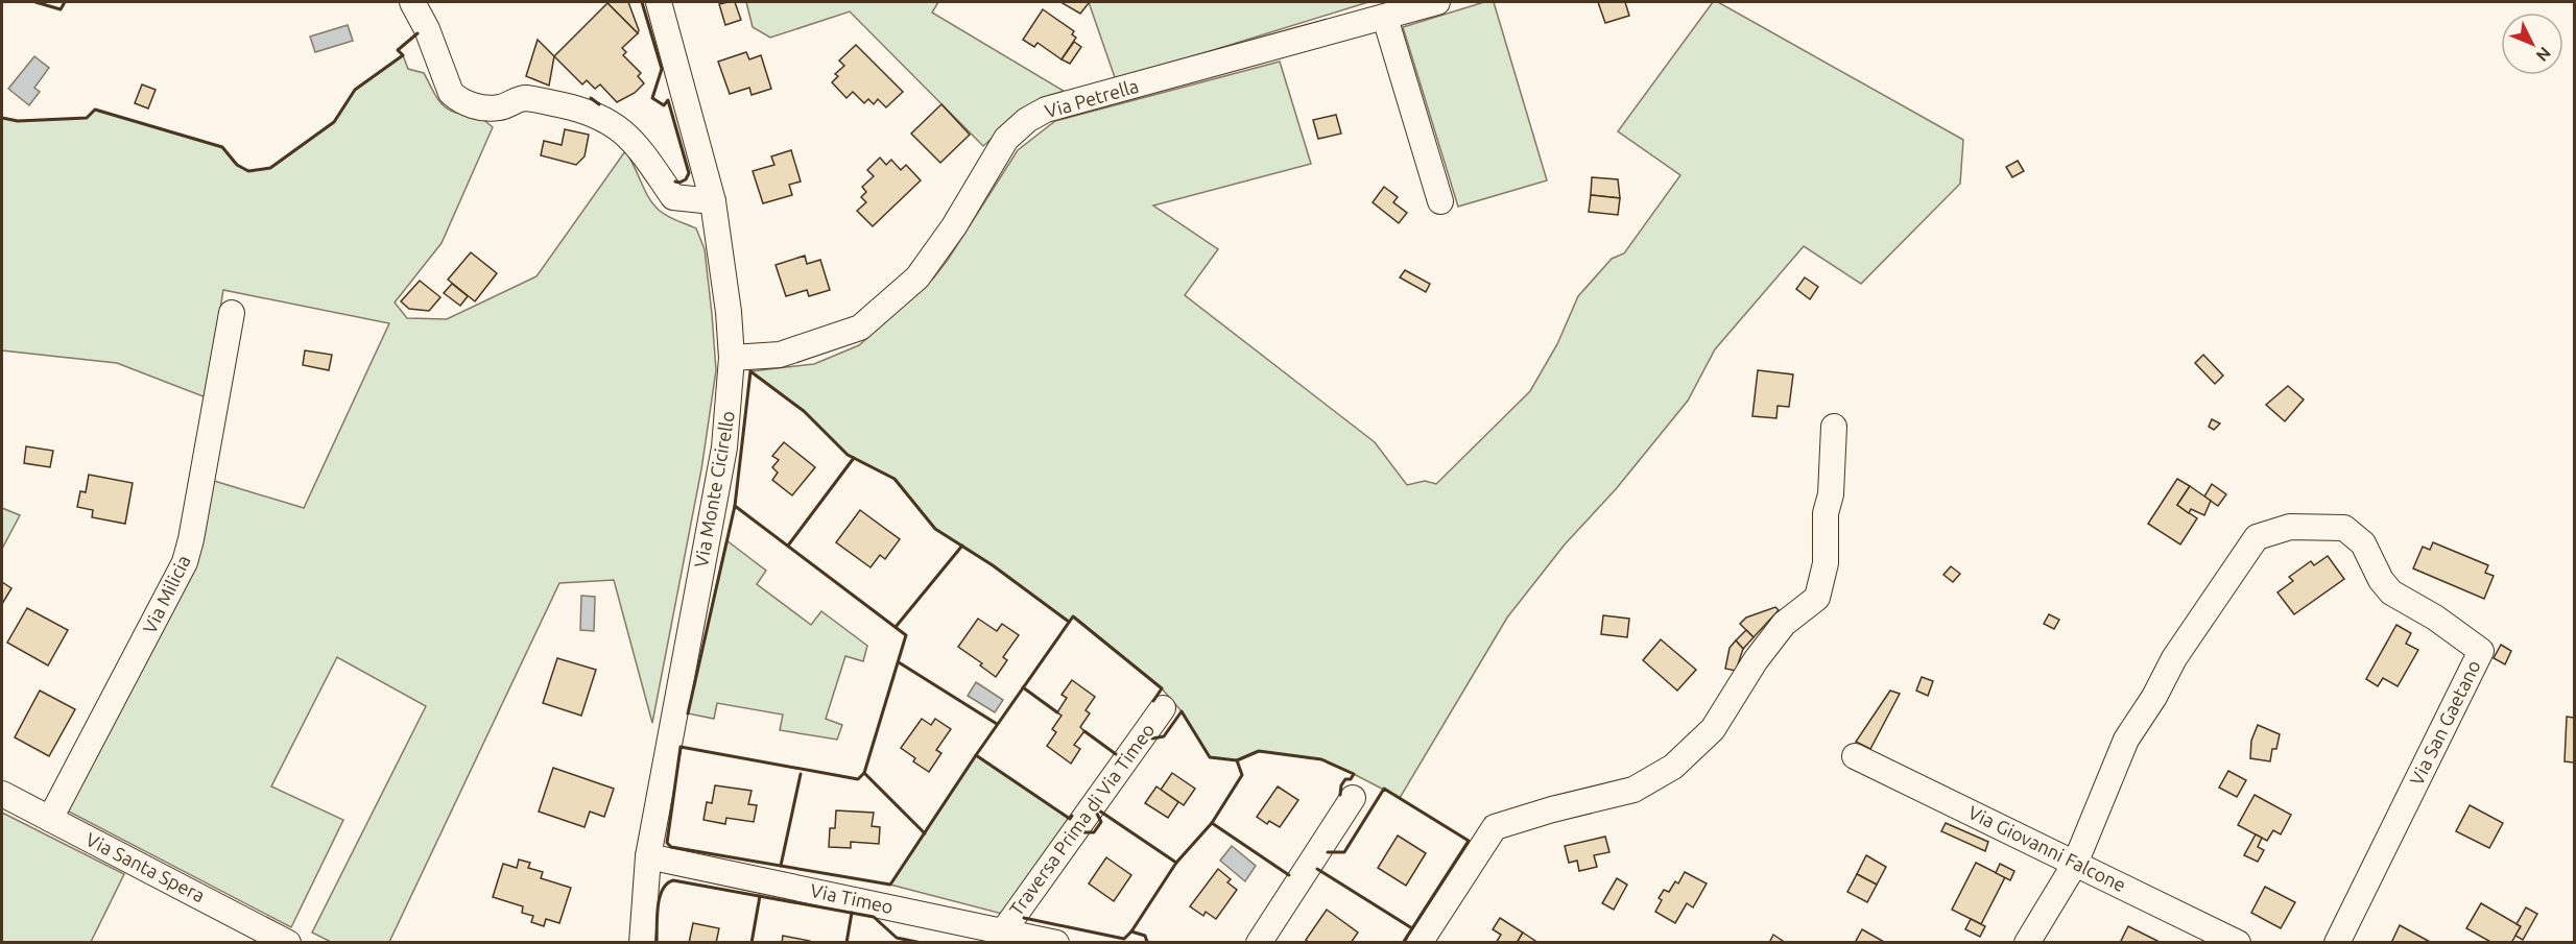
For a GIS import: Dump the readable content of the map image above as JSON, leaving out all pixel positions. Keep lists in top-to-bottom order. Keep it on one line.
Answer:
{"streets":{"street":["Via Petrella","Via Monte Cicirello","Via Milicia","Via San Gaetano","Traversa Prima di Via Timeo","Via Giovanni Falcone","Via Santa Spera","Via Timeo"]},"crossings":[["Via Petrella","Via Monte Cicirello"],["Via Monte Cicirello","Via Timeo"],["Via Milicia","Via Santa Spera"],["Via San Gaetano","Via Giovanni Falcone"],["Traversa Prima di Via Timeo","Via Timeo"]],"north":"bottom right"}
